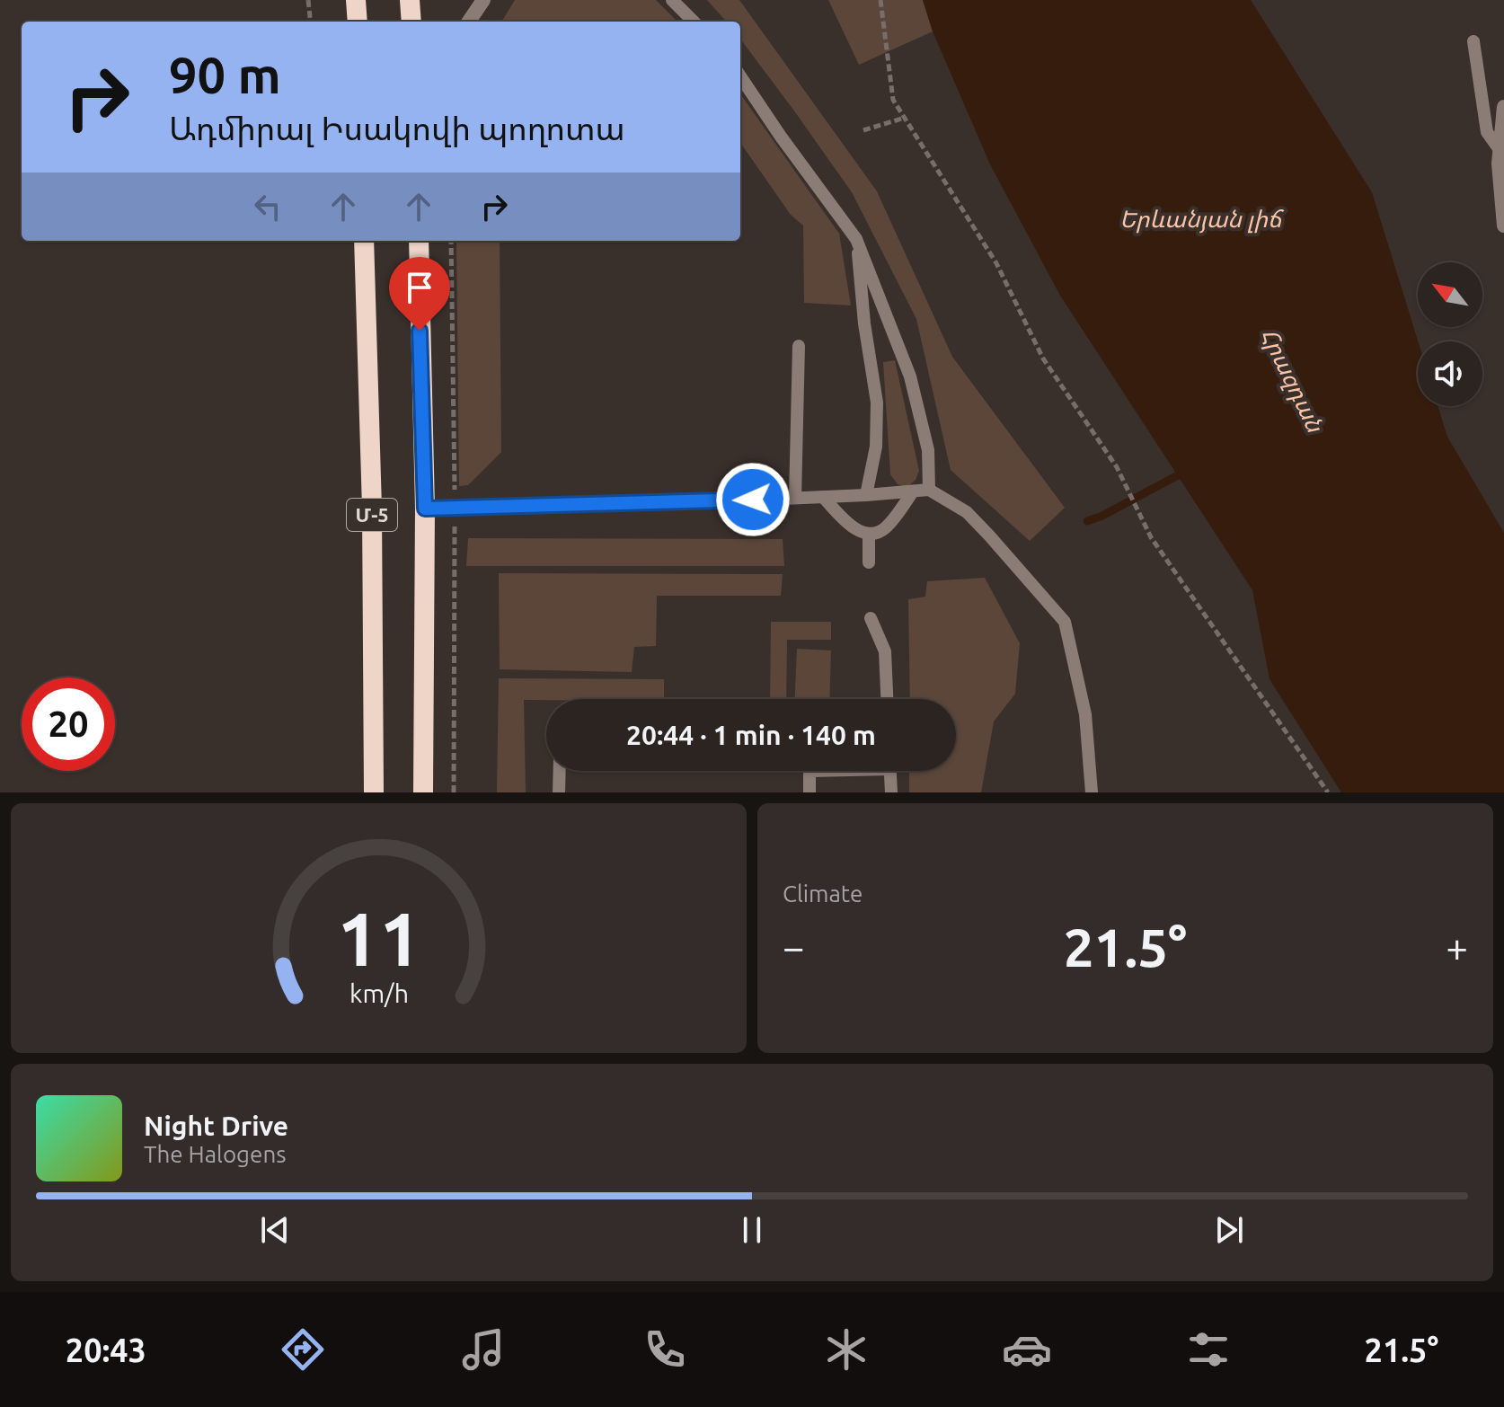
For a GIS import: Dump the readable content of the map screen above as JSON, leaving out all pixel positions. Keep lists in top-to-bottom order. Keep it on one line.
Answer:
{"streets":{"highway":["Մ-5"]},"water":["Երևանյան լիճ","Հրազդան"],"north":"top left","page":{"turn":["90 m","Ադմիրալ Իսակովի պողոտա"],"limit":"20","trip":"20:44 · 1 min · 140 m","tile":"Climate","heat":["−","21.5°","+"],"song":["Night Drive","The Halogens"],"tabs":["20:43","21.5°"],"gauge":["11","km/h"]}}
